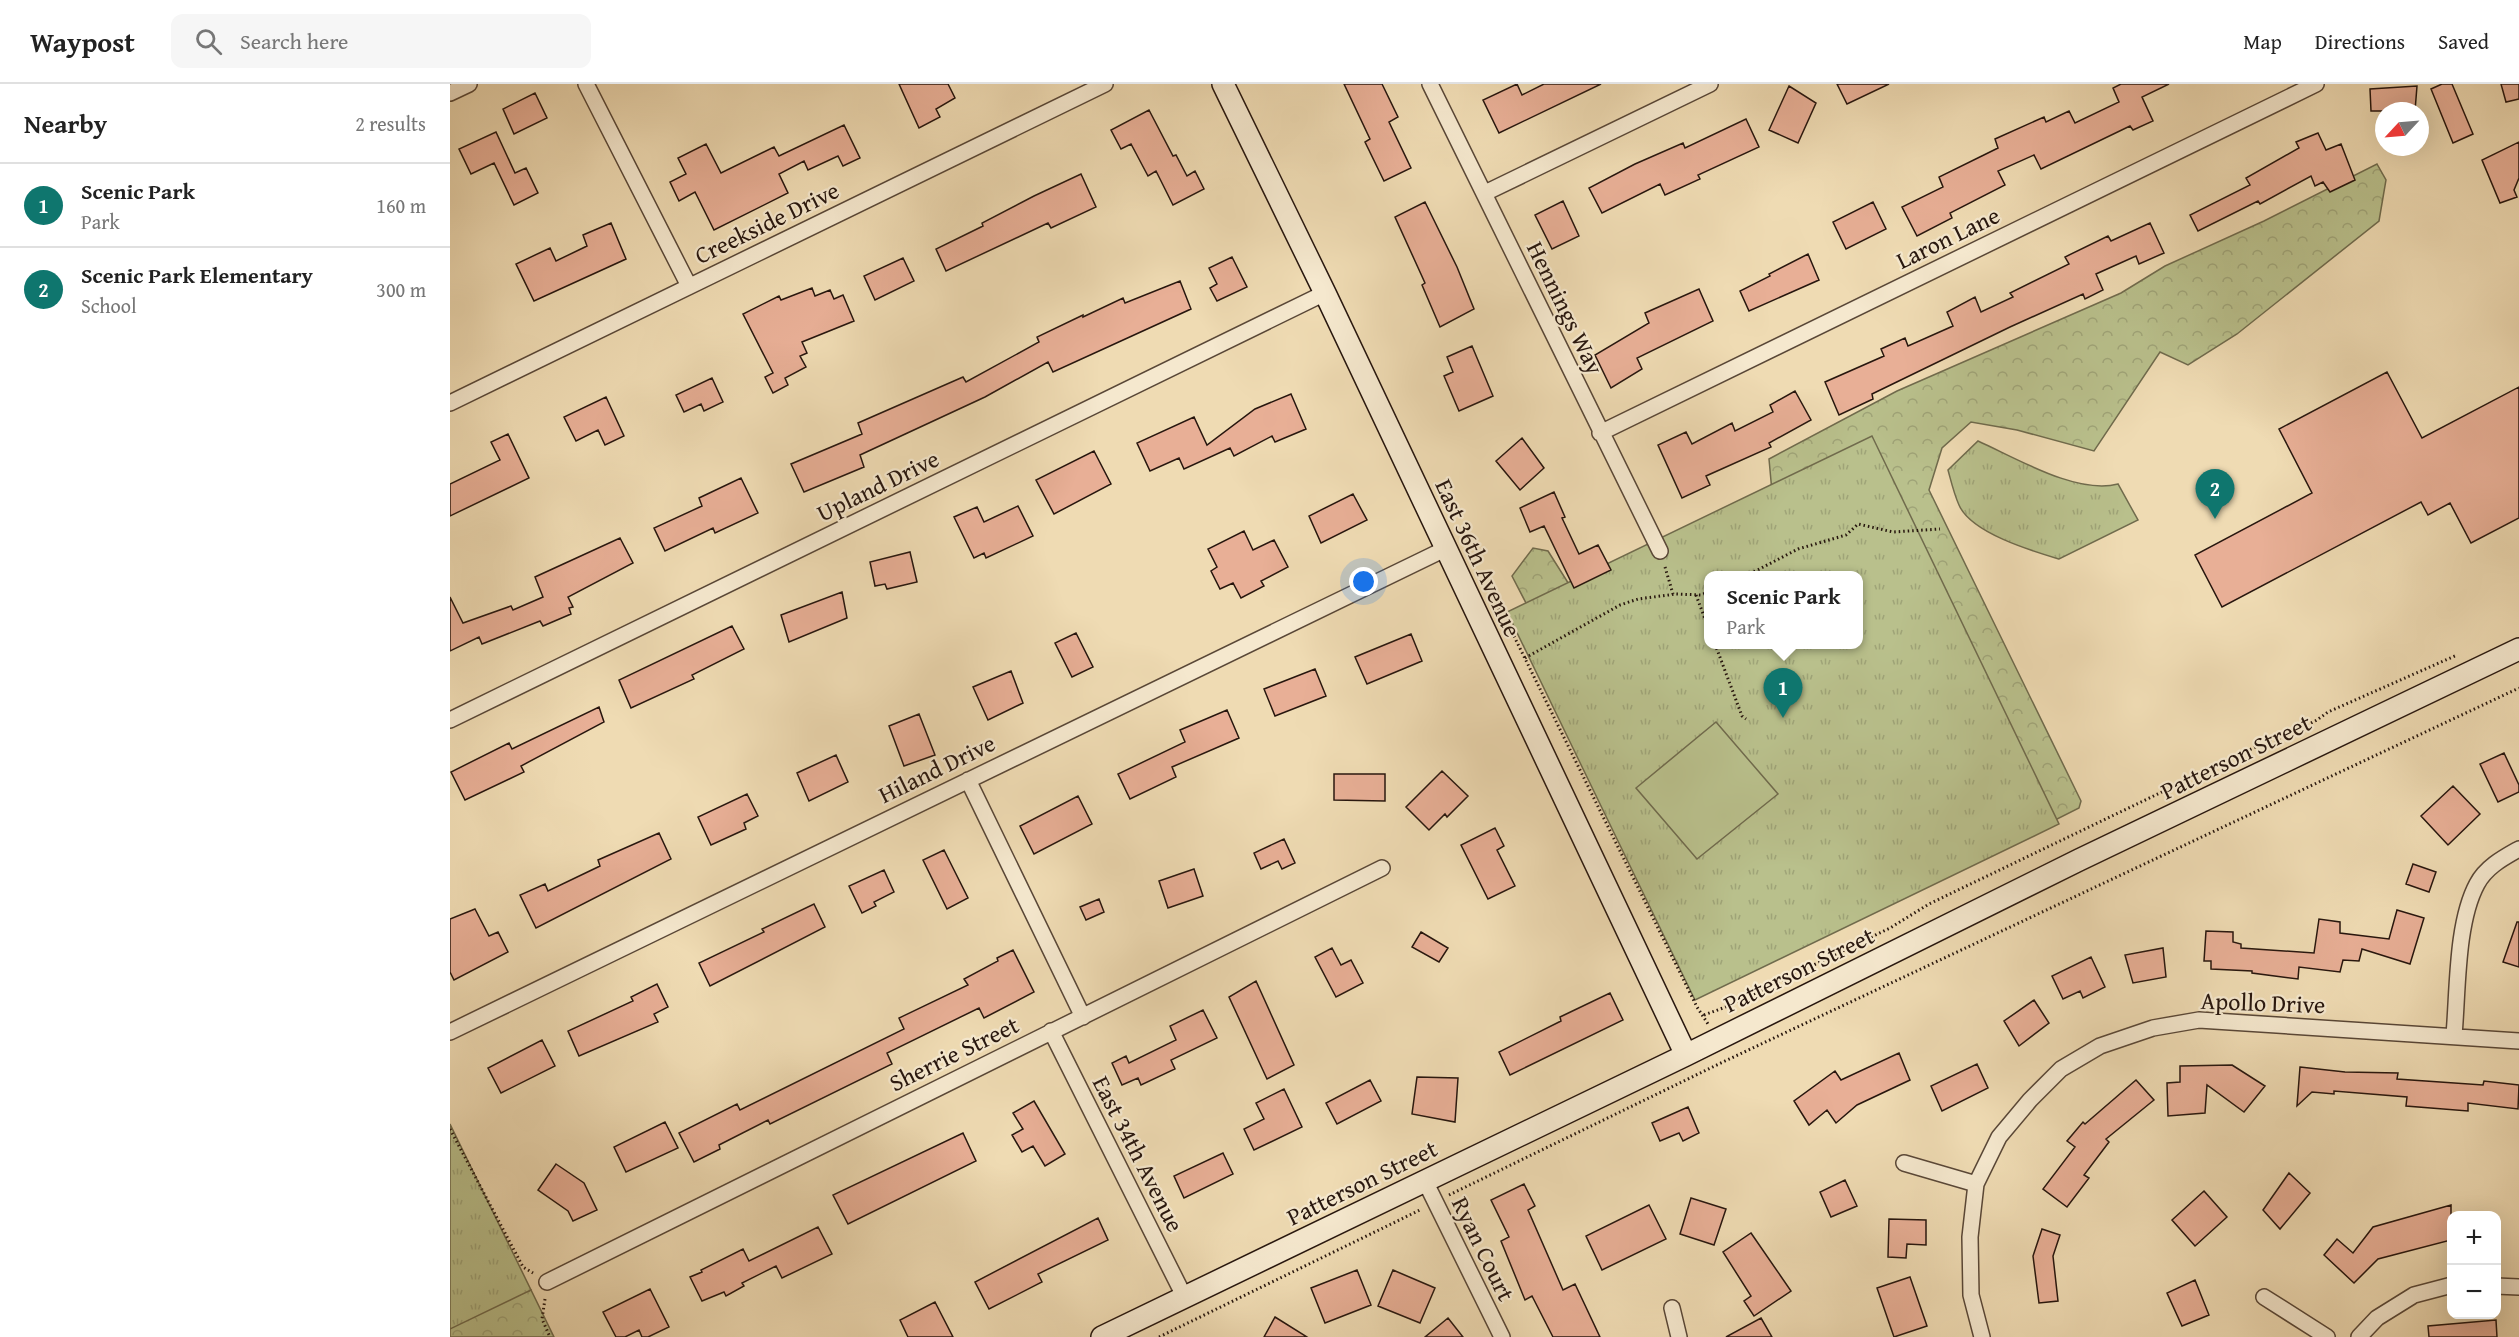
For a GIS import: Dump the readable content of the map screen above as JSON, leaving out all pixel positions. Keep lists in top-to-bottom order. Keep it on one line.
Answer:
{"streets":{"street":["Creekside Drive","Laron Lane","Hennings Way","Upland Drive","East 36th Avenue","Patterson Street","Hiland Drive","Apollo Drive","Sherrie Street","East 34th Avenue","Ryan Court"]},"crossings":[["Laron Lane","Hennings Way"],["Upland Drive","East 36th Avenue"],["East 36th Avenue","Patterson Street"],["East 36th Avenue","Hiland Drive"],["Patterson Street","East 34th Avenue"],["Patterson Street","Ryan Court"],["Sherrie Street","East 34th Avenue"]],"north":"bottom left","page":{"header":"Waypost","search":"Search here","nav":["Map","Directions","Saved"],"heading":["Nearby","2 results"],"list":[{"mark":"1","name":"Scenic Park","note":"Park","value":"160 m"},{"mark":"2","name":"Scenic Park Elementary","note":"School","value":"300 m"}],"pins":["2","1"],"popup":["Scenic Park","Park"],"map_buttons":["+","−"]}}
